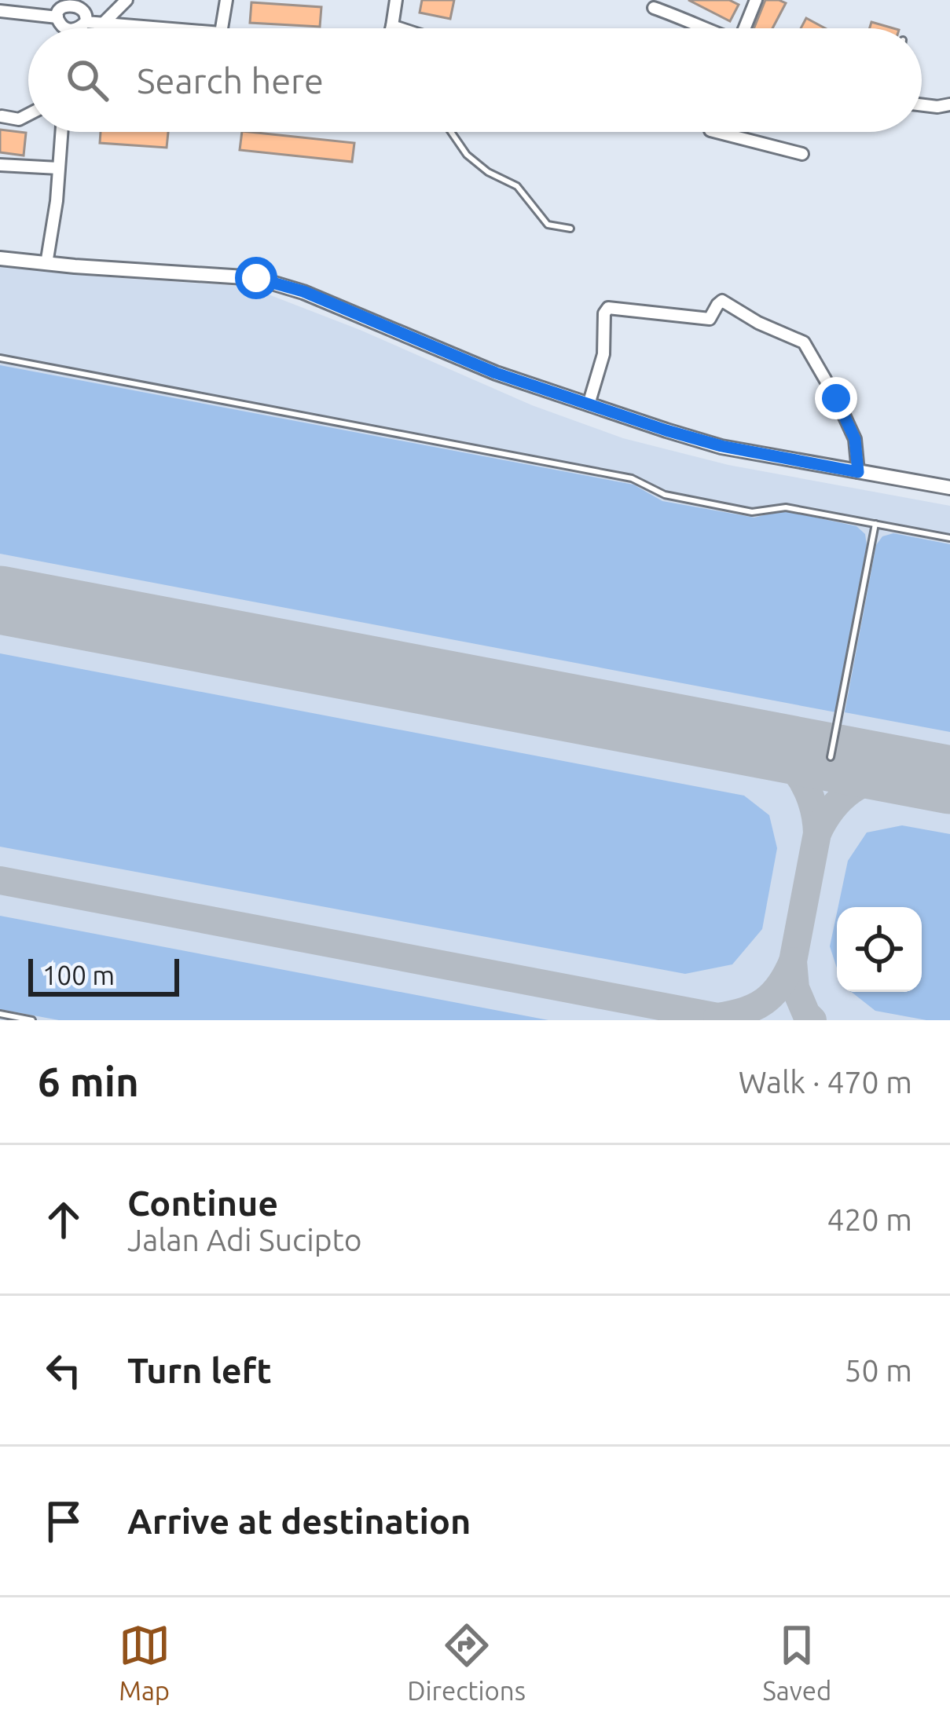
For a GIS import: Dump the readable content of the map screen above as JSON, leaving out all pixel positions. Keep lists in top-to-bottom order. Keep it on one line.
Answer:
{"scale_bar":"100 m","page":{"search":"Search here","scale":"100 m","heading":["6 min","Walk · 470 m"],"list":[["Continue","Jalan Adi Sucipto","420 m"],["Turn left","50 m"],"Arrive at destination"],"nav":["Map","Directions","Saved"]}}
